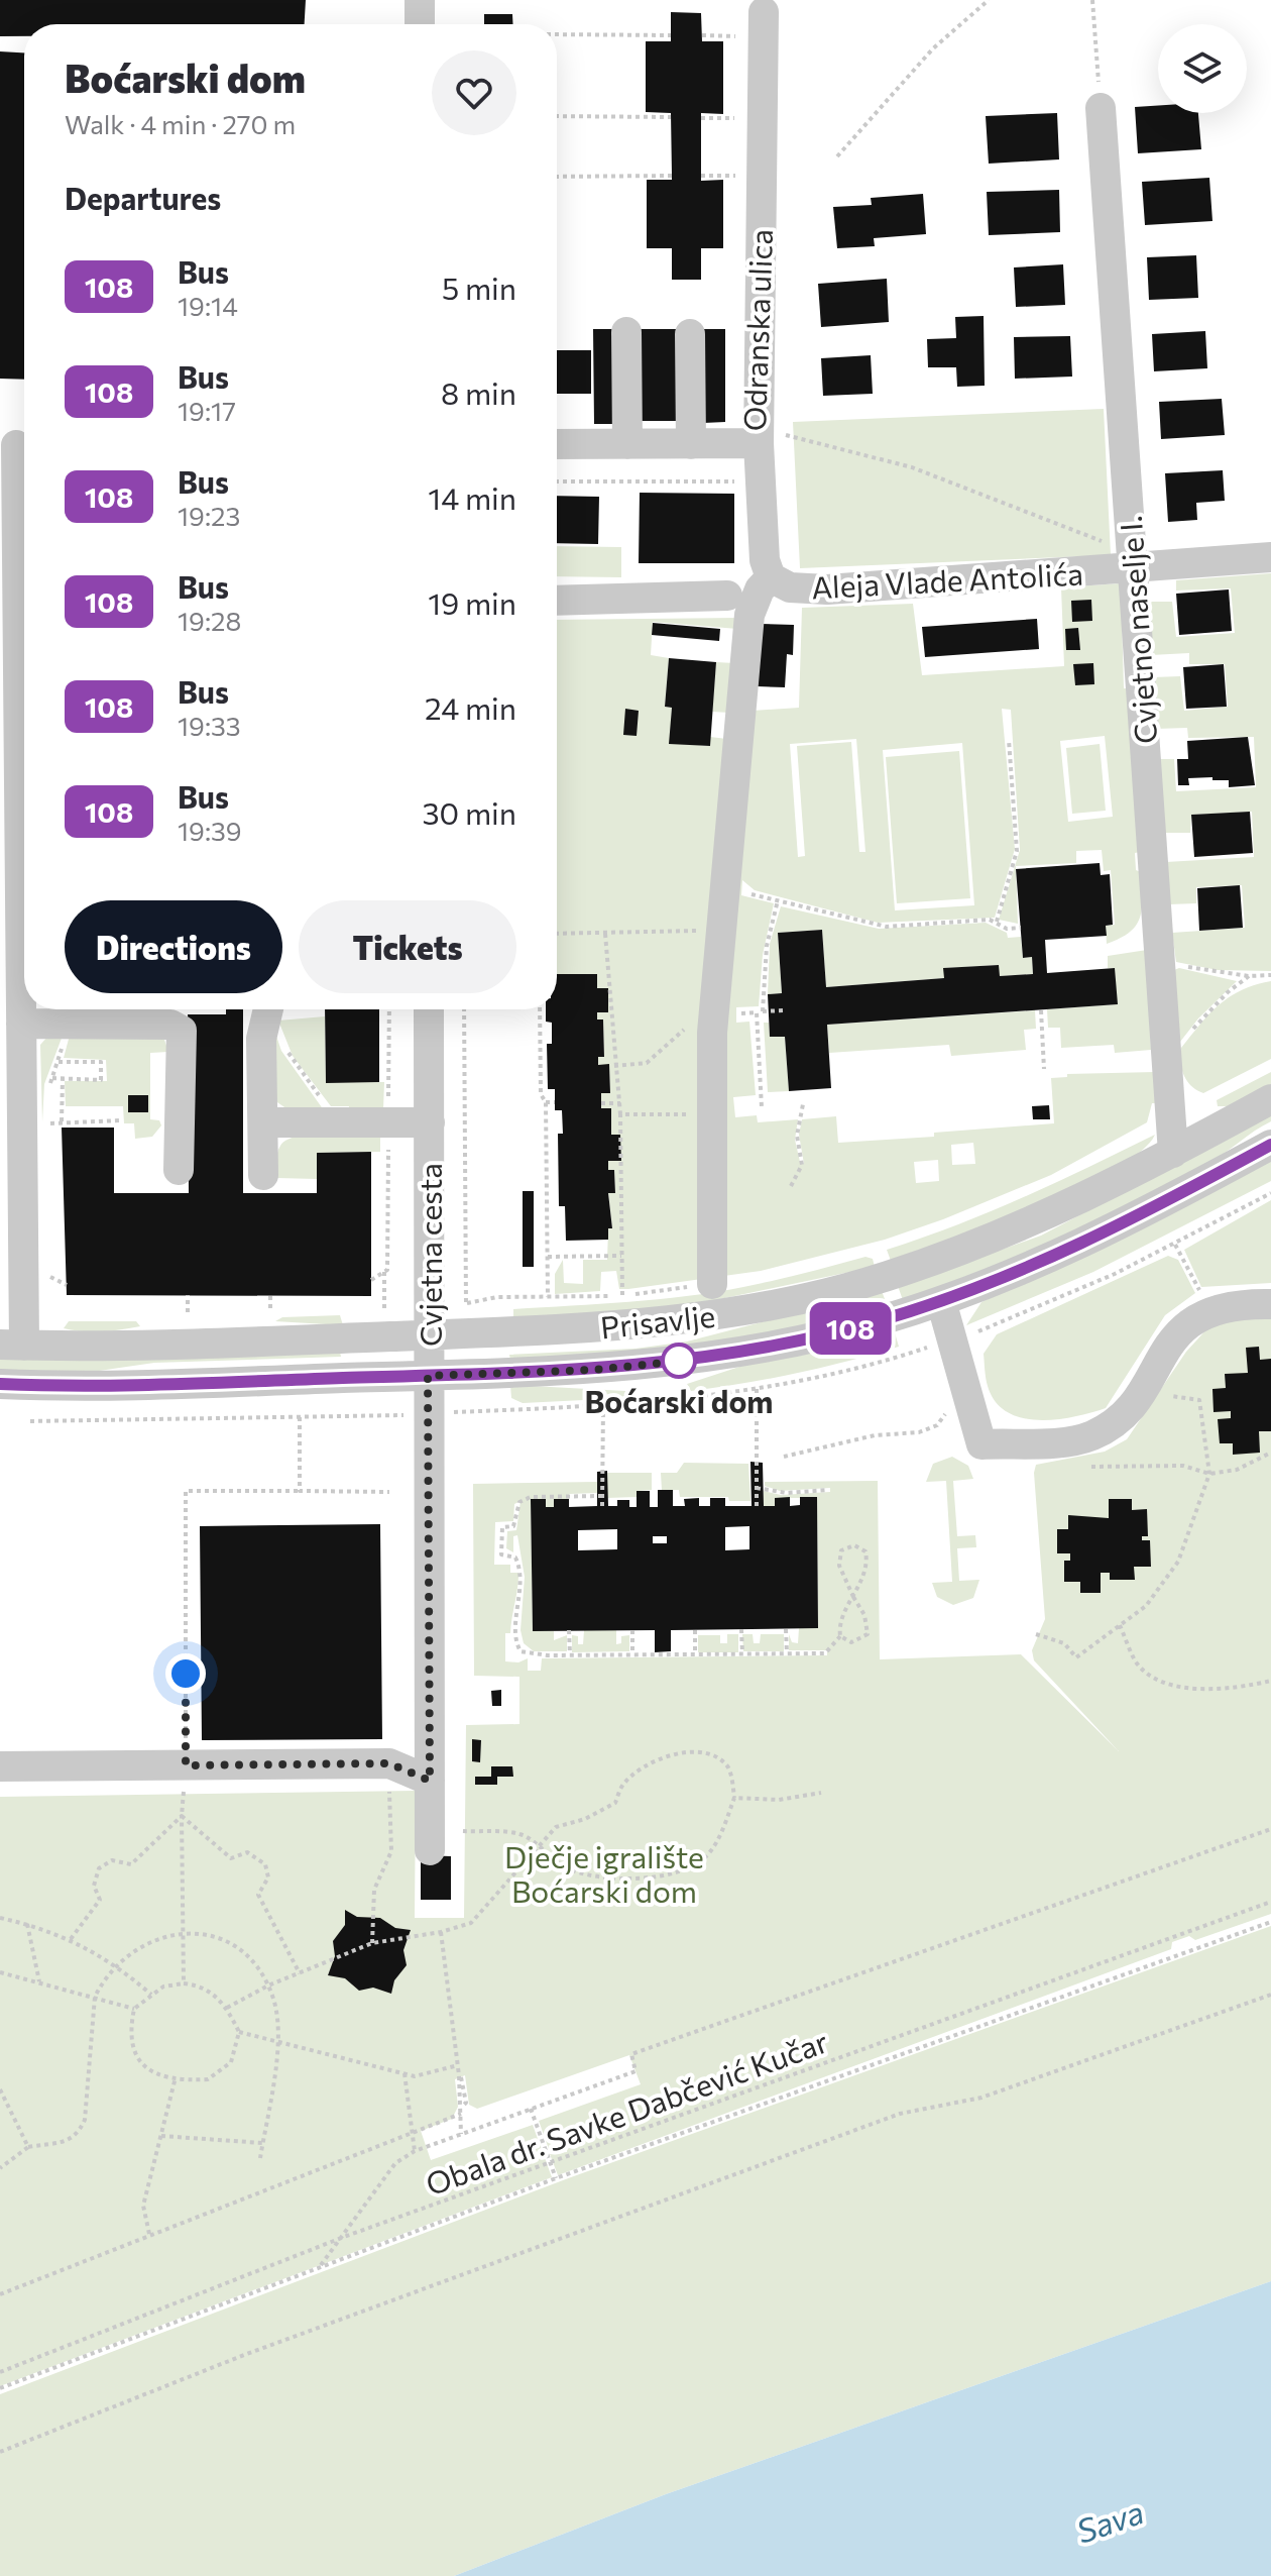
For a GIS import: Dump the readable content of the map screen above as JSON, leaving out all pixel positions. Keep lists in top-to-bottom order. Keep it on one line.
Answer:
{"streets":{"street":["Odranska ulica","Aleja Vlade Antolića","Cvjetno naselje I.","Cvjetna cesta","Prisavlje"],"path":["Obala dr. Savke Dabčević Kučar"]},"crossings":[["Aleja Vlade Antolića","Cvjetno naselje I."],["Cvjetno naselje I.","Prisavlje"],["Cvjetna cesta","Prisavlje"]],"water":["Sava"],"parks":["Dječje igralište Boćarski dom"],"places":["Boćarski dom"],"lines":["bus line 108"],"page":{"on_map":"108","heading":[["Boćarski dom","Walk · 4 min · 270 m"],"Departures"],"list":[{"mark":"108","name":"Bus","note":"19:14","value":"5 min"},{"mark":"108","name":"Bus","note":"19:17","value":"8 min"},{"mark":"108","name":"Bus","note":"19:23","value":"14 min"},{"mark":"108","name":"Bus","note":"19:28","value":"19 min"},{"mark":"108","name":"Bus","note":"19:33","value":"24 min"},{"mark":"108","name":"Bus","note":"19:39","value":"30 min"}],"buttons":["Directions","Tickets"]}}
